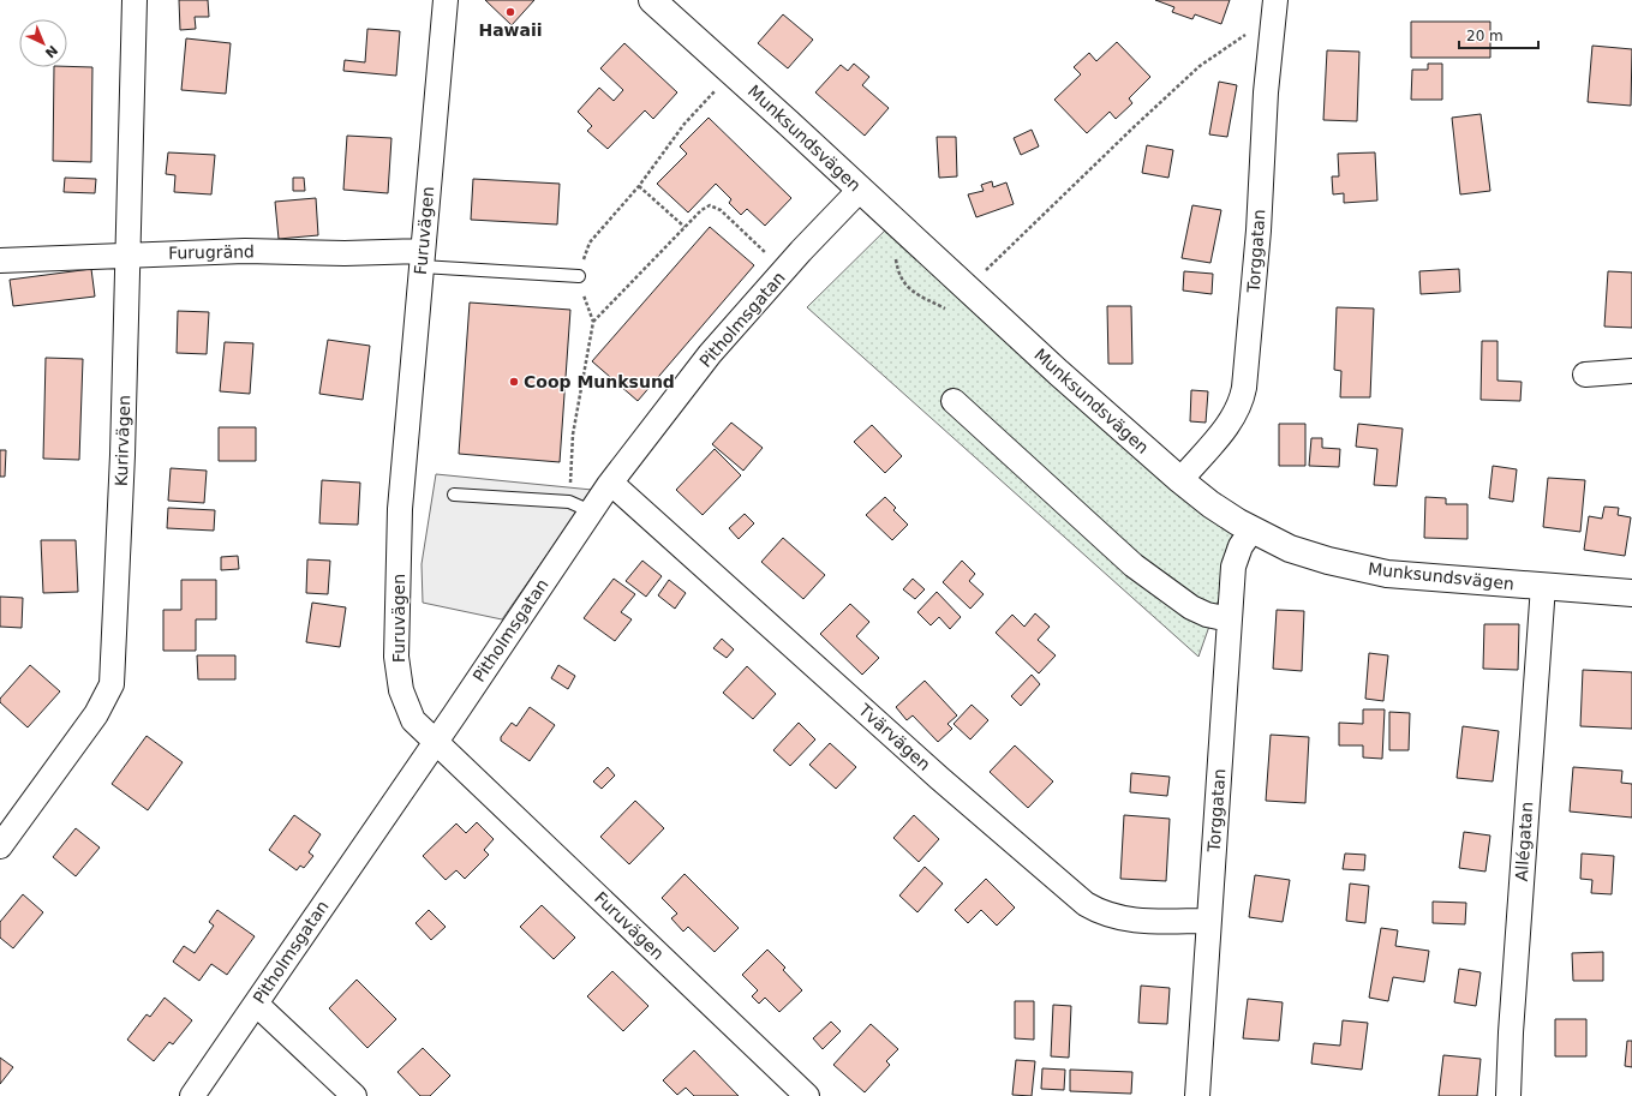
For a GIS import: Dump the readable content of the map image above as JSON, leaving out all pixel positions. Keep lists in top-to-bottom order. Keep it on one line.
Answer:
{"streets":{"street":["Munksundsvägen","Furuvägen","Torggatan","Furugränd","Pitholmsgatan","Kurirvägen","Tvärvägen","Allégatan"]},"crossings":[["Munksundsvägen","Torggatan"],["Munksundsvägen","Pitholmsgatan"],["Munksundsvägen","Allégatan"],["Furuvägen","Furugränd"],["Furuvägen","Pitholmsgatan"],["Torggatan","Tvärvägen"],["Furugränd","Kurirvägen"],["Pitholmsgatan","Tvärvägen"]],"places":["Hawaii","Coop Munksund"],"scale_bar":"20 m","north":"bottom right"}
